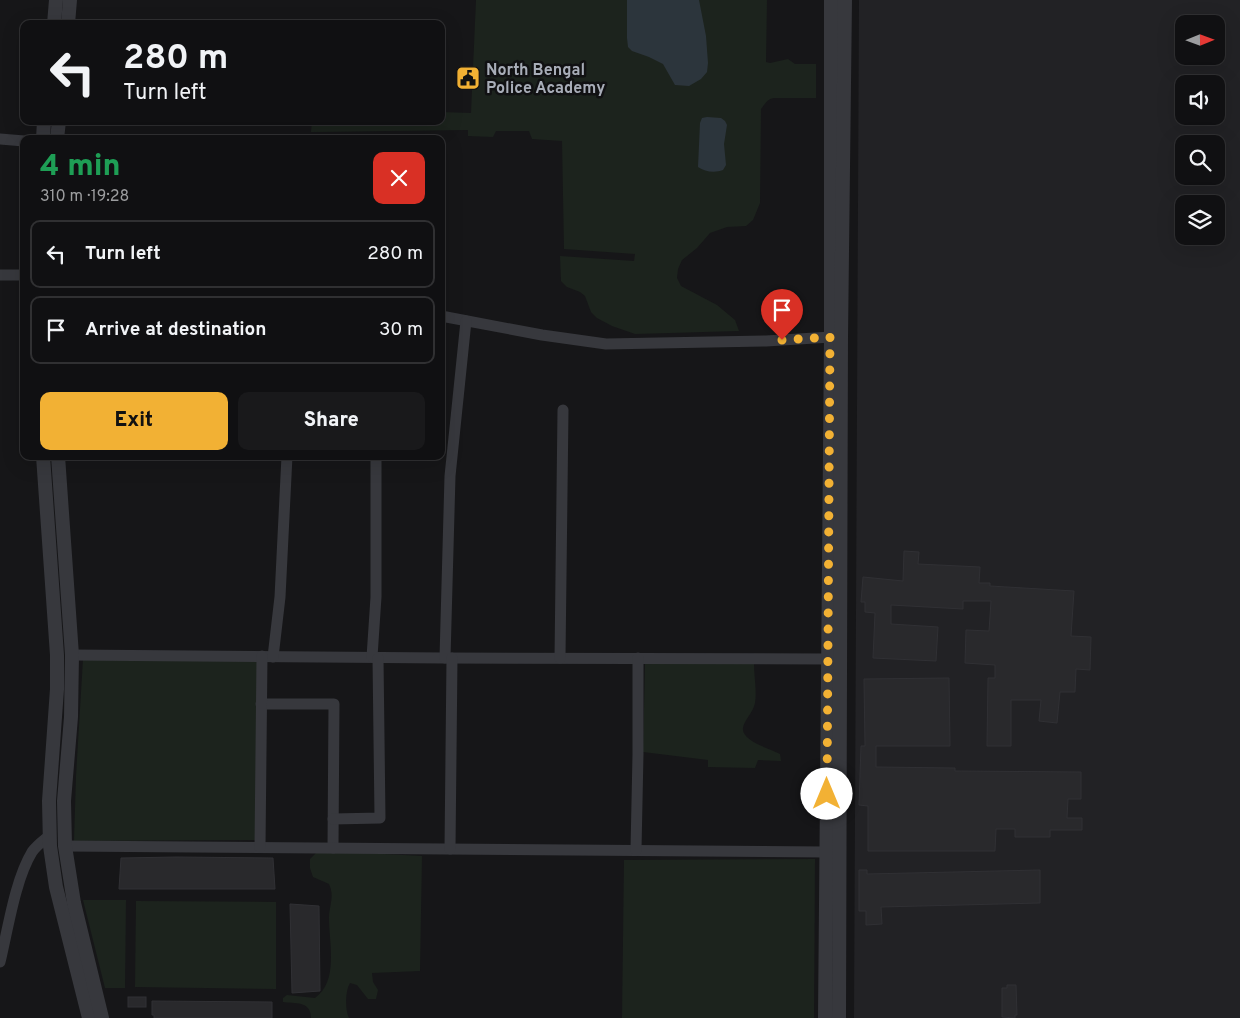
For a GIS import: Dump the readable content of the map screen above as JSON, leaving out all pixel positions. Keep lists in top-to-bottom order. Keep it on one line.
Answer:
{"places":{"public building":["North Bengal Police Academy"]},"north":"right","page":{"turn":["280 m","Turn left"],"heading":["4 min","310 m · 19:28"],"list":[{"name":"Turn left","value":"280 m"},{"name":"Arrive at destination","value":"30 m"}],"buttons":["Exit","Share"]}}
